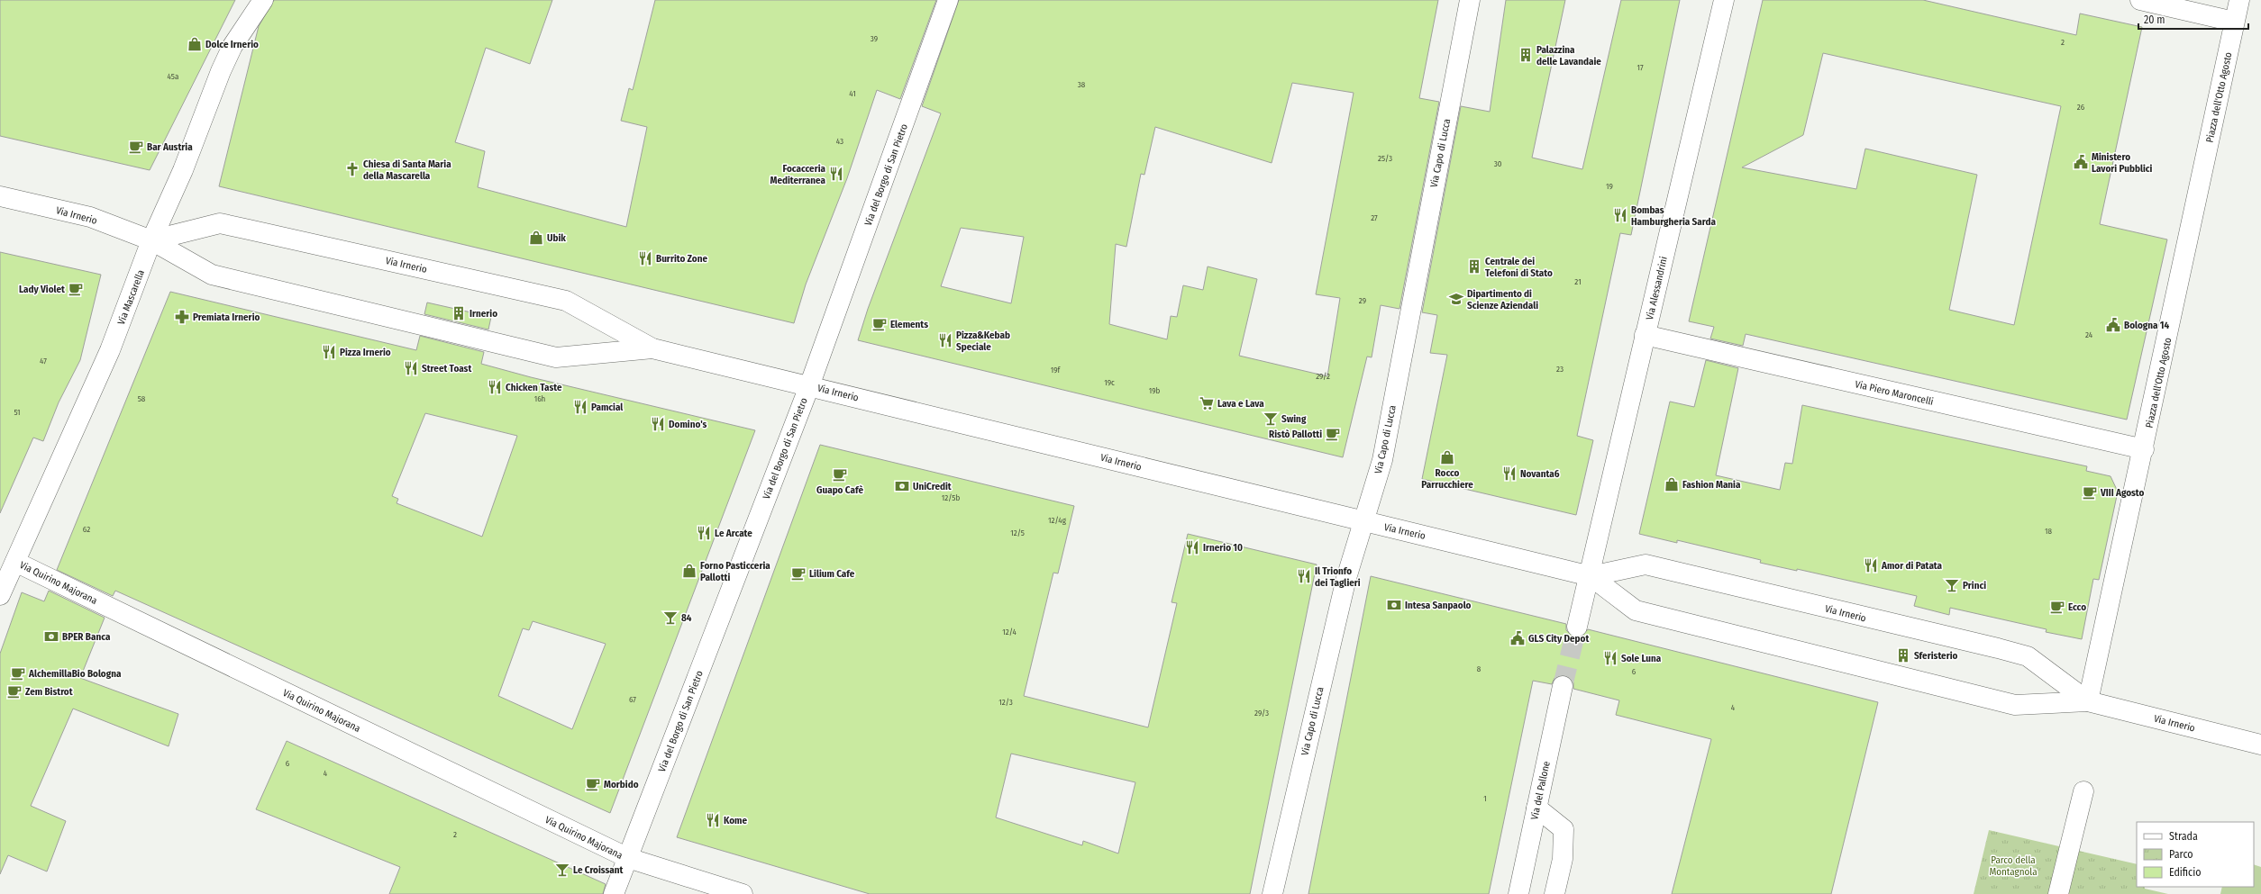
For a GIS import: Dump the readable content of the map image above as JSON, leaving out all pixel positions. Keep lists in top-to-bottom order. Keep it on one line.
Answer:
{"streets":{"street":["Piazza dell'Otto Agosto","Via Capo di Lucca","Via del Borgo di San Pietro","Via Irnerio","Via Alessandrini","Via Mascarella","Via Piero Maroncelli","Via Quirino Majorana","Via del Pallone"]},"crossings":[["Piazza dell'Otto Agosto","Via Irnerio"],["Piazza dell'Otto Agosto","Via Piero Maroncelli"],["Via Capo di Lucca","Via Irnerio"],["Via del Borgo di San Pietro","Via Irnerio"],["Via del Borgo di San Pietro","Via Quirino Majorana"],["Via Irnerio","Via Alessandrini"],["Via Irnerio","Via Mascarella"],["Via Alessandrini","Via Piero Maroncelli"],["Via Mascarella","Via Quirino Majorana"]],"parks":["Parco della Montagnola"],"places":{"shop":["Dolce Irnerio","Ubik","Rocco Parrucchiere","Fashion Mania","Forno Pasticceria Pallotti"],"building":["Palazzina delle Lavandaie","Centrale dei Telefoni di Stato","Irnerio","Sferisterio"],"cafe":["Bar Austria","Lady Violet","Elements","Ristò Pallotti","Guapo Cafè","VIII Agosto","Lilium Cafe","Ecco","AlchemillaBio Bologna","Zem Bistrot","Morbido"],"public building":["Ministero Lavori Pubblici","Bologna 14","GLS City Depot"],"church":["Chiesa di Santa Maria della Mascarella"],"restaurant":["Focacceria Mediterranea","Bombas Hamburgheria Sarda","Burrito Zone","Pizza&Kebab Speciale","Pizza Irnerio","Street Toast","Chicken Taste","Pamcial","Domino's","Novanta6","Le Arcate","Irnerio 10","Amor di Patata","Il Trionfo dei Taglieri","Sole Luna","Kome"],"school or university":["Dipartimento di Scienze Aziendali"],"pharmacy":["Premiata Irnerio"],"supermarket":["Lava e Lava"],"bar":["Swing","Princi","84","Le Croissant"],"bank":["UniCredit","Intesa Sanpaolo","BPER Banca"]},"house_numbers":["39","2","17","45a","38","41","26","43","25/3","30","19","27","21","29","24","47","23","19f","29/2","19c","19b","58","16h","51","12/5b","12/4g","62","18","12/5","12/4","8","6","67","12/3","4","29/3","6","4","1","2"],"legend":["Strada","Parco","Edificio"],"scale_bar":"20 m"}
